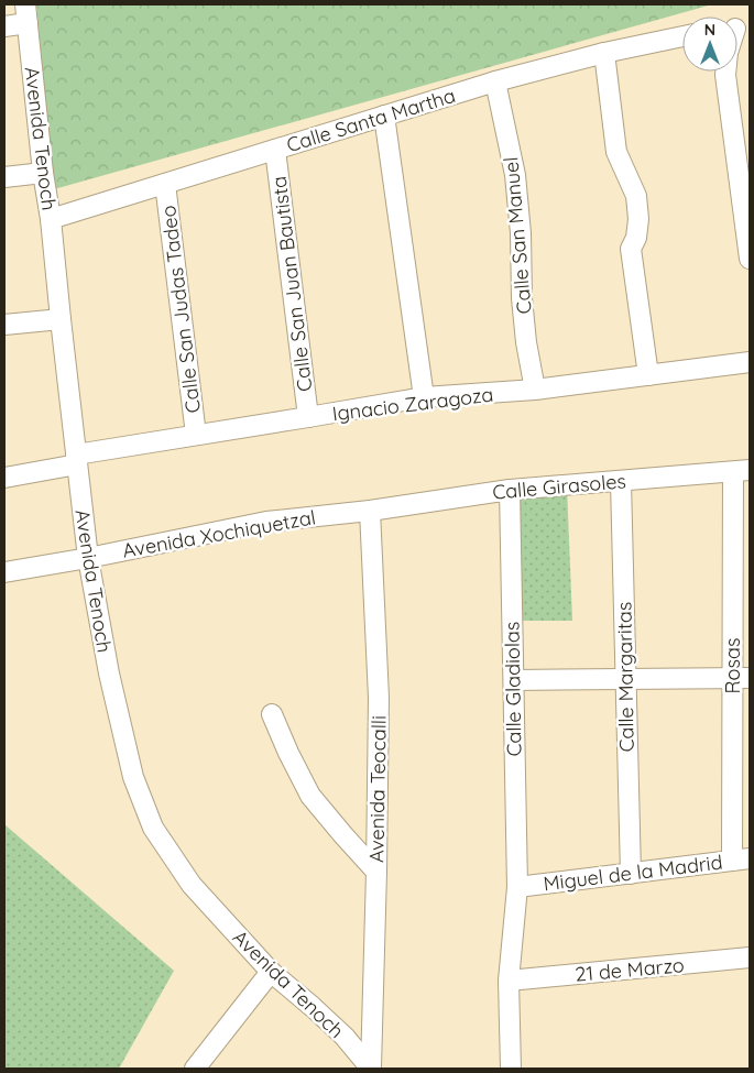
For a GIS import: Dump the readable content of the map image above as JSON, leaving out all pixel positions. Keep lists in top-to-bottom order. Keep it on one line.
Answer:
{"streets":{"street":["Calle Santa Martha","Avenida Tenoch","Calle San Manuel","Calle San Juan Bautista","Calle San Judas Tadeo","Ignacio Zaragoza","Calle Girasoles","Avenida Xochiquetzal","Rosas","Calle Margaritas","Calle Gladiolas","Avenida Teocalli","Miguel de la Madrid","21 de Marzo"]},"crossings":[["Calle Santa Martha","Avenida Tenoch"],["Calle Santa Martha","Calle San Manuel"],["Calle Santa Martha","Calle San Juan Bautista"],["Calle Santa Martha","Calle San Judas Tadeo"],["Avenida Tenoch","Ignacio Zaragoza"],["Avenida Tenoch","Avenida Xochiquetzal"],["Avenida Tenoch","Avenida Teocalli"],["Calle San Manuel","Ignacio Zaragoza"],["Calle San Juan Bautista","Ignacio Zaragoza"],["Calle San Judas Tadeo","Ignacio Zaragoza"],["Calle Girasoles","Avenida Xochiquetzal"],["Calle Girasoles","Rosas"],["Calle Girasoles","Calle Margaritas"],["Calle Girasoles","Calle Gladiolas"],["Calle Girasoles","Avenida Teocalli"],["Avenida Xochiquetzal","Avenida Teocalli"],["Rosas","Miguel de la Madrid"],["Calle Margaritas","Miguel de la Madrid"],["Calle Gladiolas","Miguel de la Madrid"],["Calle Gladiolas","21 de Marzo"]],"north":"top"}
